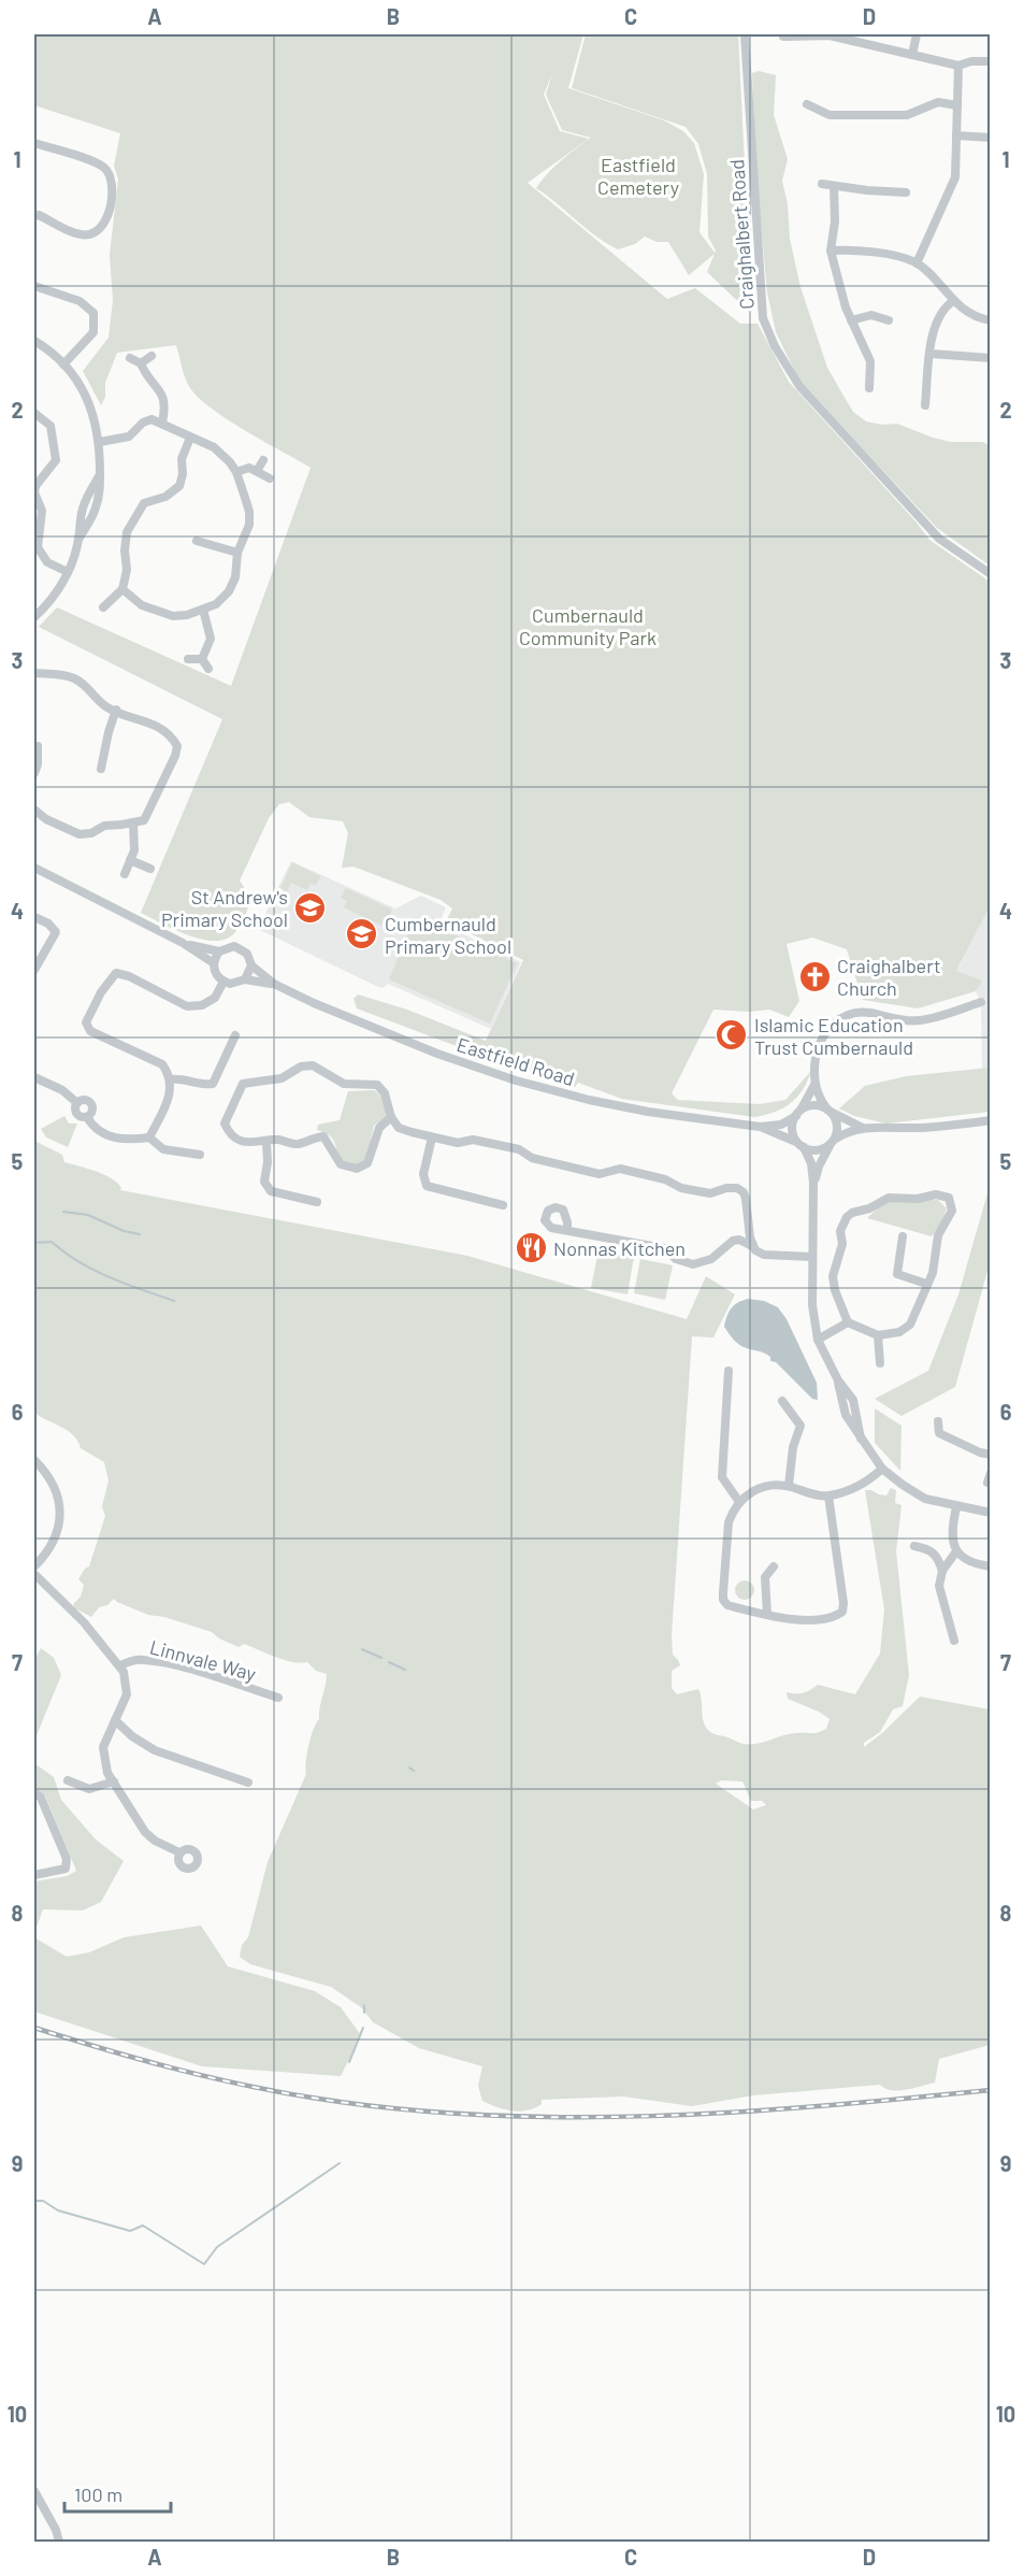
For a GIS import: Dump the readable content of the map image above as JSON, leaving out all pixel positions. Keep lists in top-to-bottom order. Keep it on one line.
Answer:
{"streets":{"street":["Craighalbert Road","Eastfield Road","Linnvale Way"]},"parks":["Eastfield Cemetery","Cumbernauld Community Park"],"places":{"school or university":["St Andrew's Primary School","Cumbernauld Primary School"],"church":["Craighalbert Church"],"mosque":["Islamic Education Trust Cumbernauld"],"restaurant":["Nonnas Kitchen"]},"scale_bar":"100 m","grid":{"columns":["A","B","C","D"],"rows":["1","2","3","4","5","6","7","8","9","10"]}}
